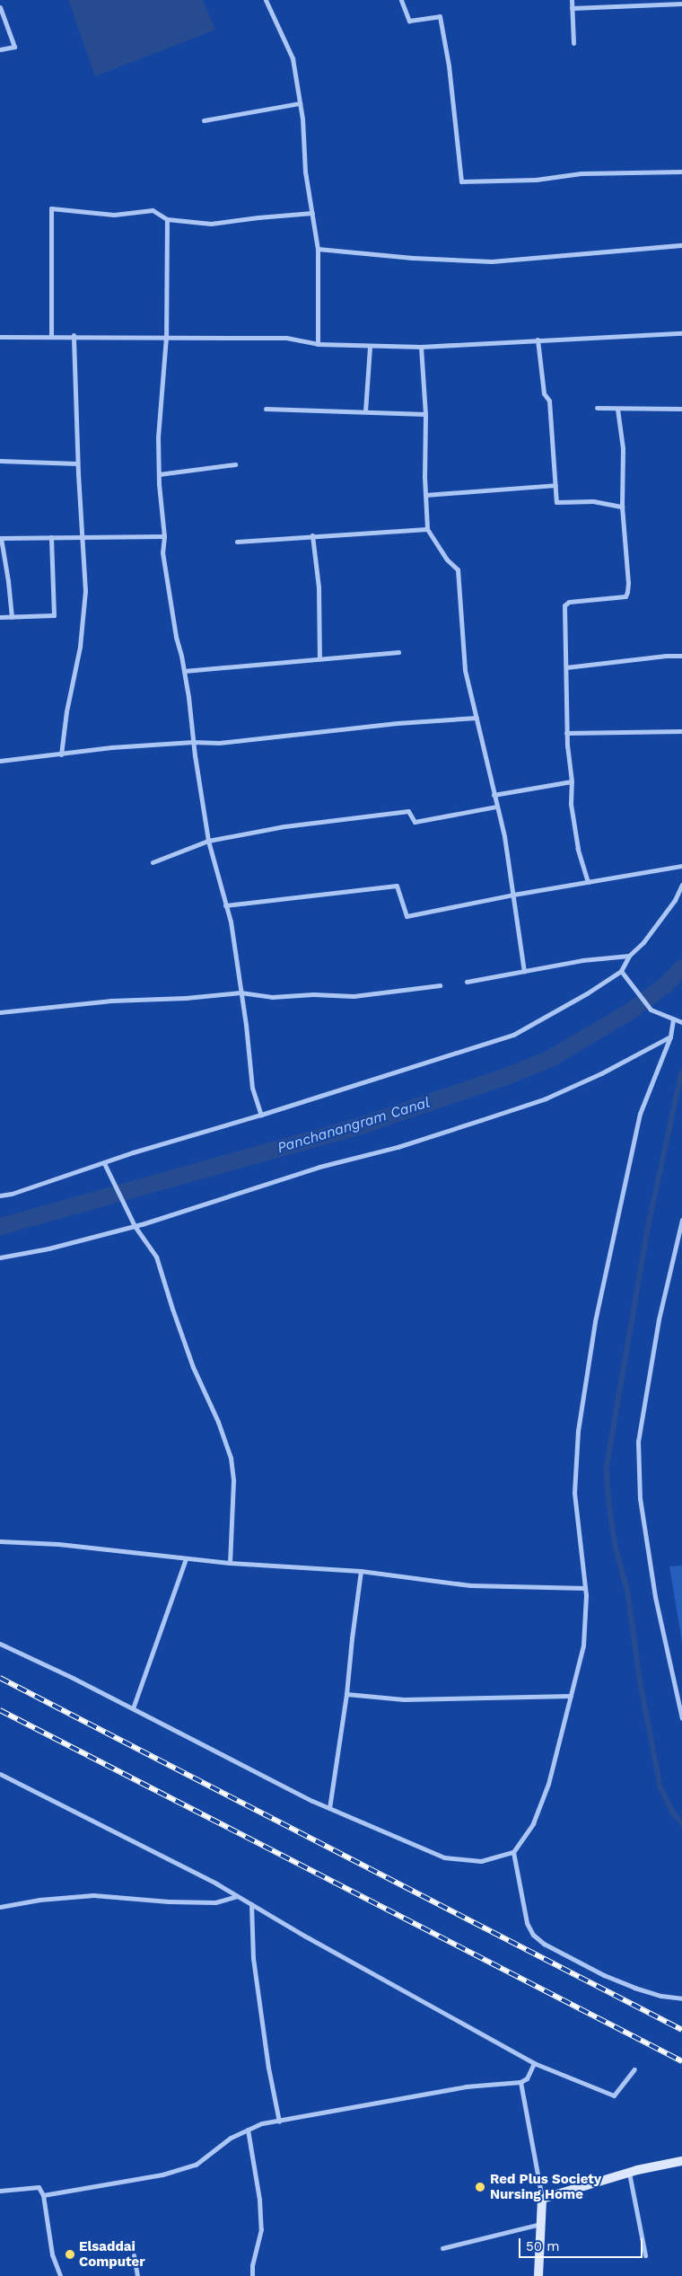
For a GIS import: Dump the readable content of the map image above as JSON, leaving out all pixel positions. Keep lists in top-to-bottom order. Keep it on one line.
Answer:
{"water":["Panchanangram Canal"],"places":["Red Plus Society Nursing Home","Elsaddai Computer"],"scale_bar":"50 m"}
